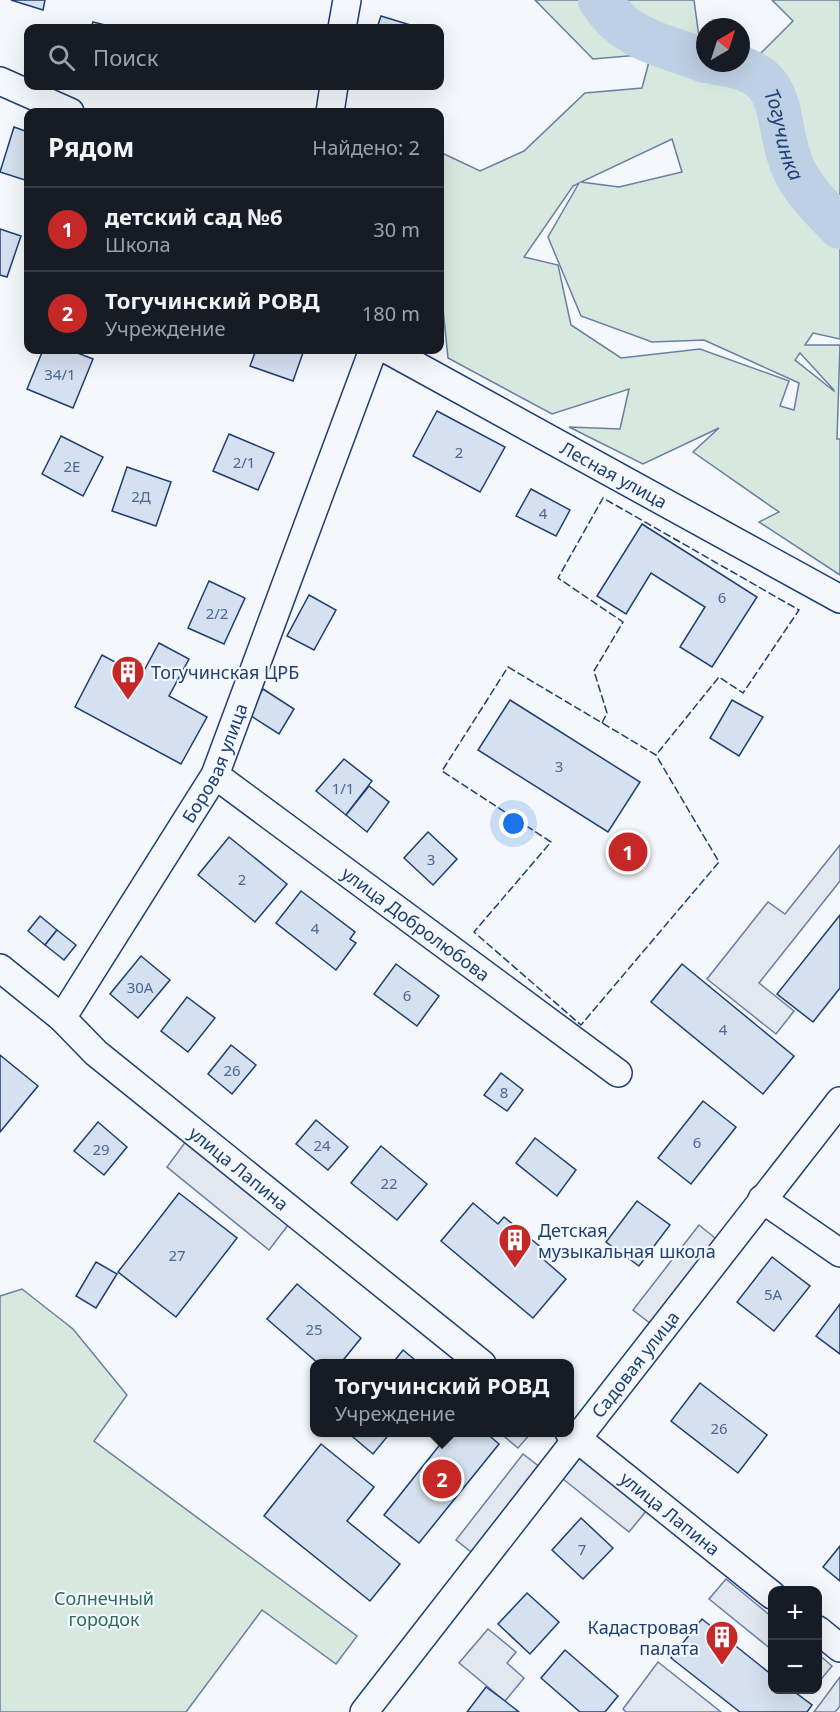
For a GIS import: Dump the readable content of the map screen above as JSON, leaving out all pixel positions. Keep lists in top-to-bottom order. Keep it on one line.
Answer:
{"streets":{"street":["Лесная улица","Боровая улица","улица Добролюбова","улица Лапина","Садовая улица"]},"crossings":[["Боровая улица","улица Добролюбова"],["Боровая улица","улица Лапина"]],"water":["Тогучинка"],"parks":["Солнечный городок"],"places":{"building":["Тогучинская ЦРБ","Детская музыкальная школа","Кадастровая палата"]},"house_numbers":["34/1","2","2/1","2Е","2Д","4","6","2/2","3","1/1","3","2","4","30А","6","4","26","8","6","24","29","22","27","5А","25","26","7"],"north":"top right","page":{"search":"Поиск","heading":["Рядом","Найдено: 2"],"list":[{"mark":"1","name":"детский сад №6","note":"Школа","value":"30 m"},{"mark":"2","name":"Тогучинский РОВД","note":"Учреждение","value":"180 m"}],"pins":["1","2"],"popup":["Тогучинский РОВД","Учреждение"],"map_buttons":["+","−"]}}
